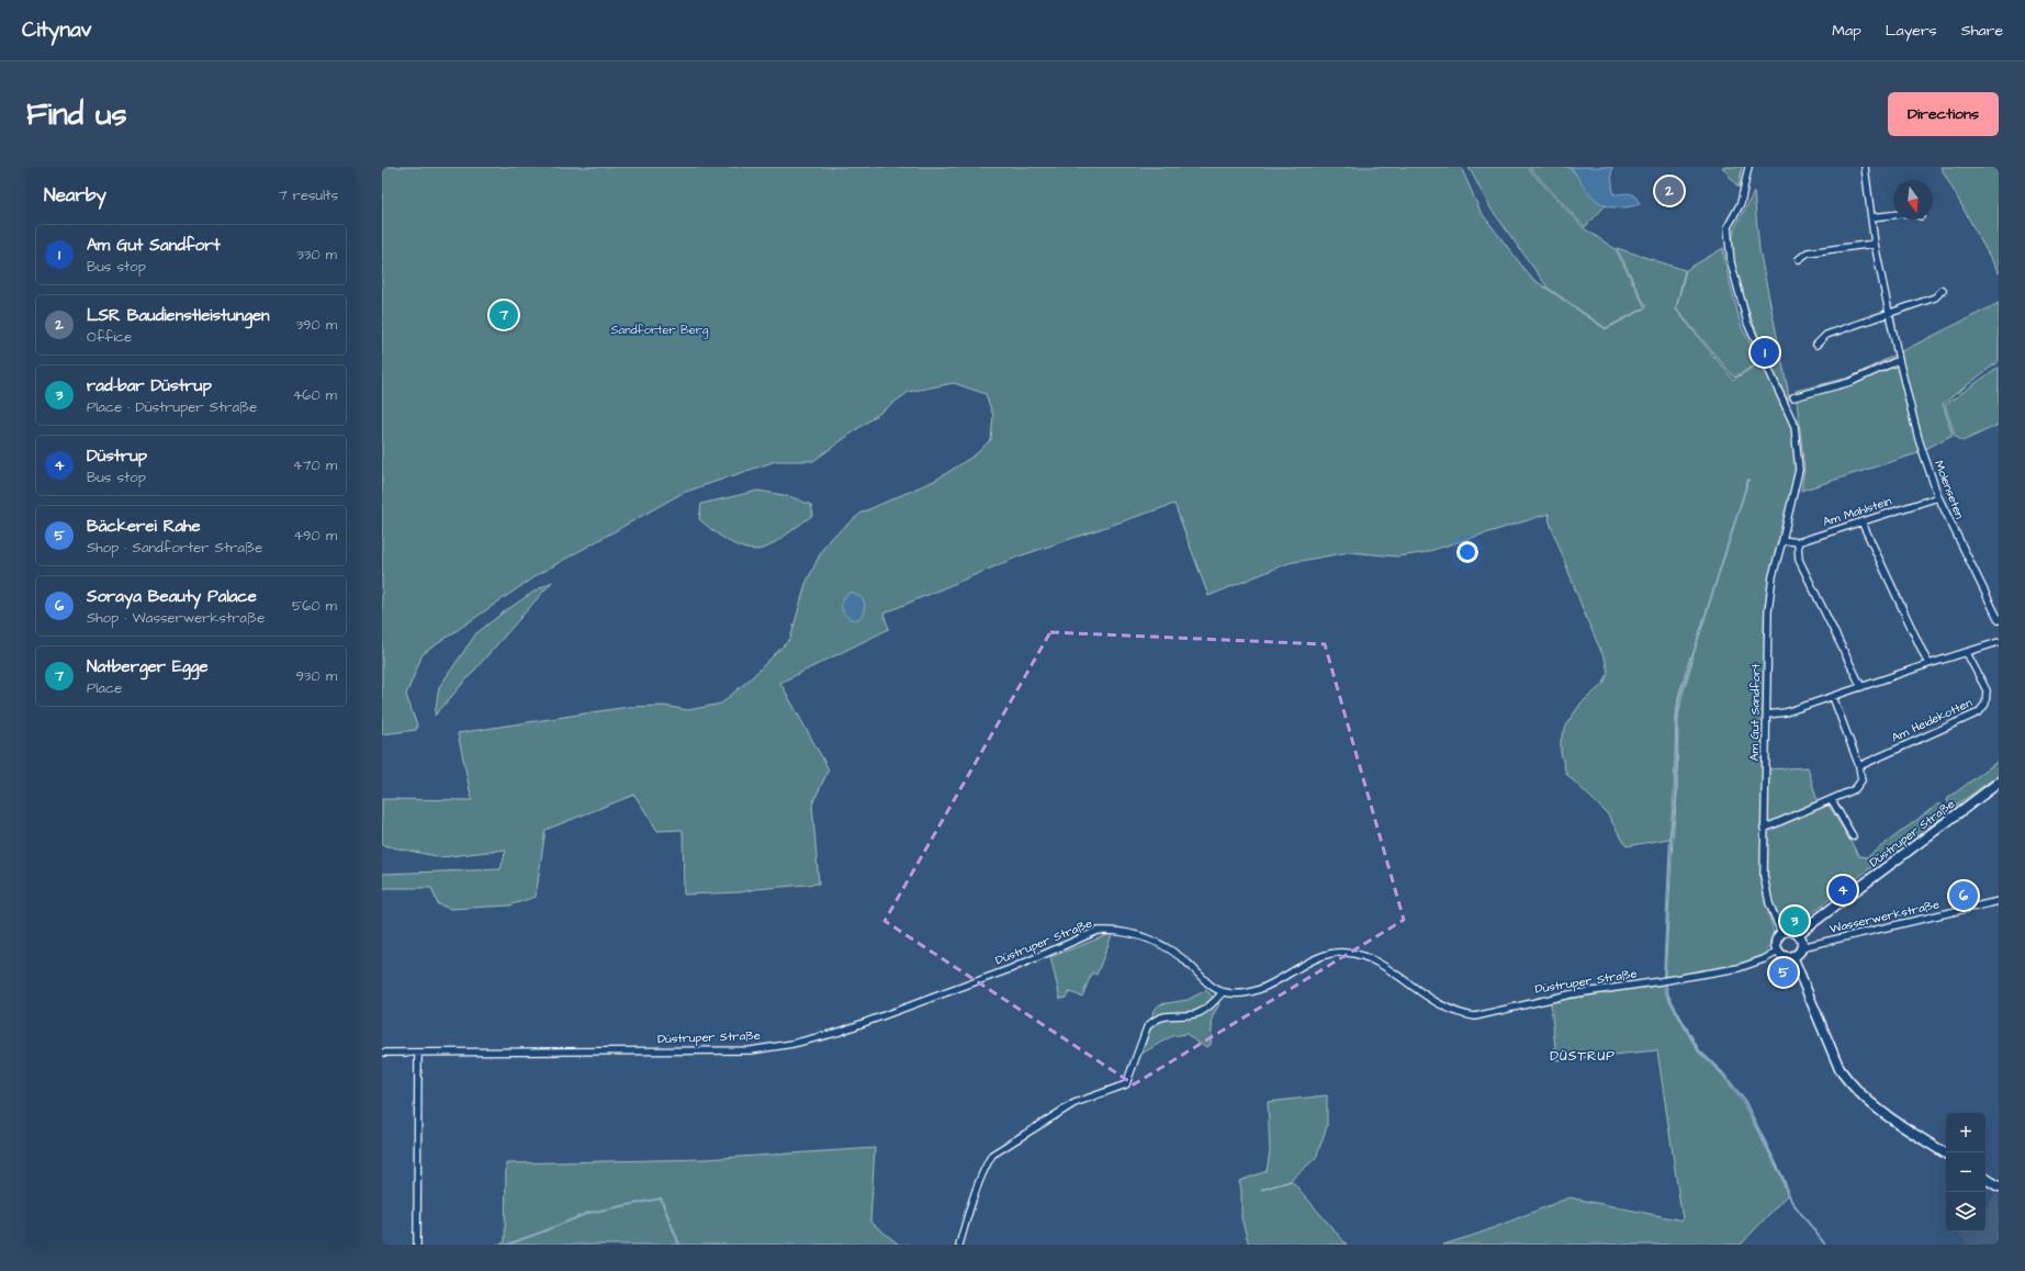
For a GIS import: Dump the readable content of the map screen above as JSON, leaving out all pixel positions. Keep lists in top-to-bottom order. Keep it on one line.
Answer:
{"streets":{"street":["Molenseten","Am Mahlstein","Am Gut Sandfort","Am Heidekotten","Düstruper Straße","Wasserwerkstraße"]},"crossings":[["Molenseten","Am Mahlstein"],["Am Mahlstein","Am Gut Sandfort"],["Am Gut Sandfort","Düstruper Straße"],["Am Gut Sandfort","Wasserwerkstraße"],["Düstruper Straße","Wasserwerkstraße"]],"districts":["DÜSTRUP"],"parks":["Sandforter Berg"],"north":"bottom","page":{"header":"Citynav","nav":["Map","Layers","Share"],"buttons":"Directions","title":"Find us","heading":["Nearby","7 results"],"pins":["2","7","1","4","6","3","5"],"list":[{"mark":"1","name":"Am Gut Sandfort","note":"Bus stop","value":"330 m"},{"mark":"2","name":"LSR Baudienstleistungen","note":"Office","value":"390 m"},{"mark":"3","name":"rad-bar Düstrup","note":"Place · Düstruper Straße","value":"460 m"},{"mark":"4","name":"Düstrup","note":"Bus stop","value":"470 m"},{"mark":"5","name":"Bäckerei Rahe","note":"Shop · Sandforter Straße","value":"490 m"},{"mark":"6","name":"Soraya Beauty Palace","note":"Shop · Wasserwerkstraße","value":"560 m"},{"mark":"7","name":"Natberger Egge","note":"Place","value":"930 m"}],"map_buttons":["+","−"]}}
